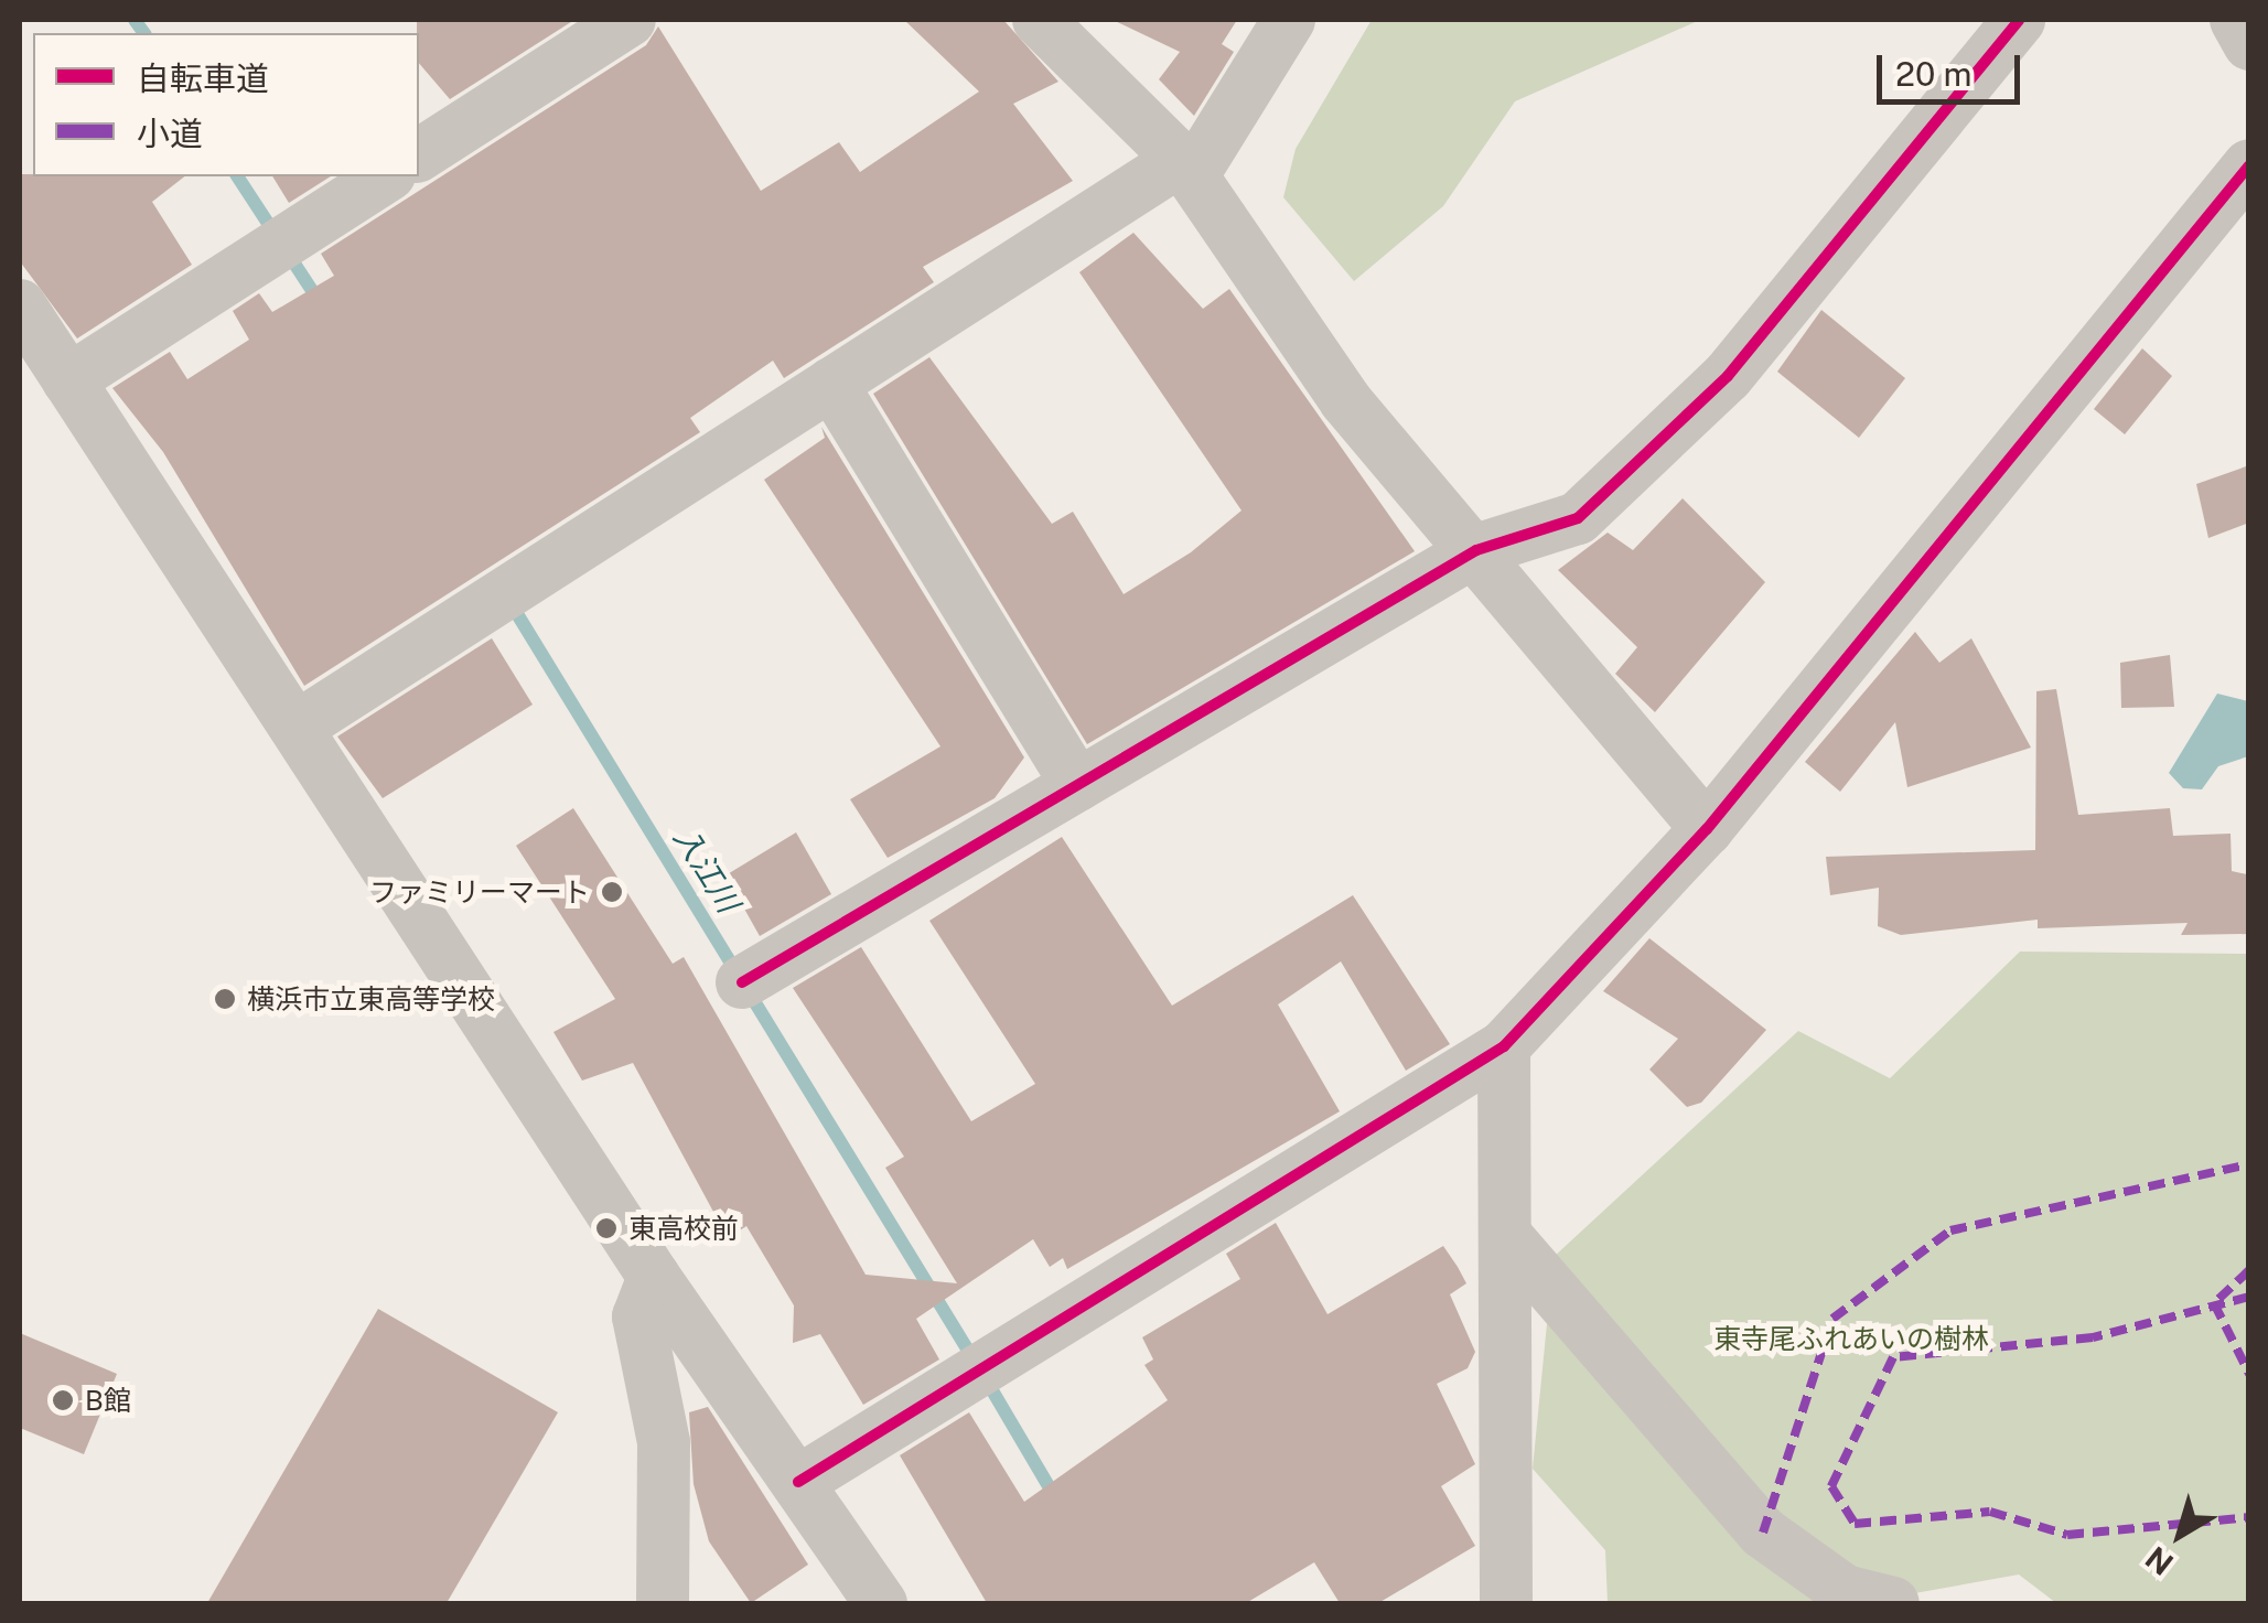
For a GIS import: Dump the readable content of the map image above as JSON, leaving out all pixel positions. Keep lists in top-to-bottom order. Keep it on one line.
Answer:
{"water":["入江川"],"parks":["東寺尾ふれあいの樹林"],"places":["ファミリーマート","横浜市立東高等学校","東高校前","B館"],"legend":["自転車道","小道"],"scale_bar":"20 m","north":"bottom left"}
